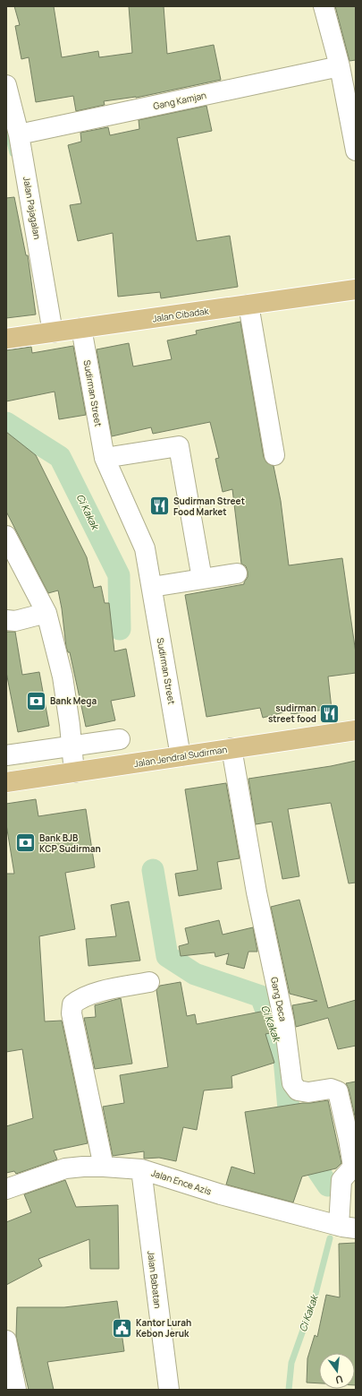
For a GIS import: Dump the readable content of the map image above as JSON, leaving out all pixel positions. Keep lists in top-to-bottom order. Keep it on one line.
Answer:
{"streets":{"main road":["Jalan Cibadak","Jalan Jendral Sudirman"],"street":["Gang Kamjan","Jalan Pajagalan","Sudirman Street","Gang Deca","Jalan Ence Azis","Jalan Babatan"]},"crossings":[["Gang Kamjan","Jalan Pajagalan"],["Jalan Pajagalan","Jalan Cibadak"],["Jalan Cibadak","Sudirman Street"],["Sudirman Street","Jalan Jendral Sudirman"],["Jalan Jendral Sudirman","Gang Deca"],["Gang Deca","Jalan Ence Azis"],["Jalan Ence Azis","Jalan Babatan"]],"water":["Ci Kakak"],"places":{"restaurant":["Sudirman Street Food Market","sudirman street food"],"bank":["Bank Mega","Bank BJB KCP Sudirman"],"public building":["Kantor Lurah Kebon Jeruk"]},"north":"bottom"}
